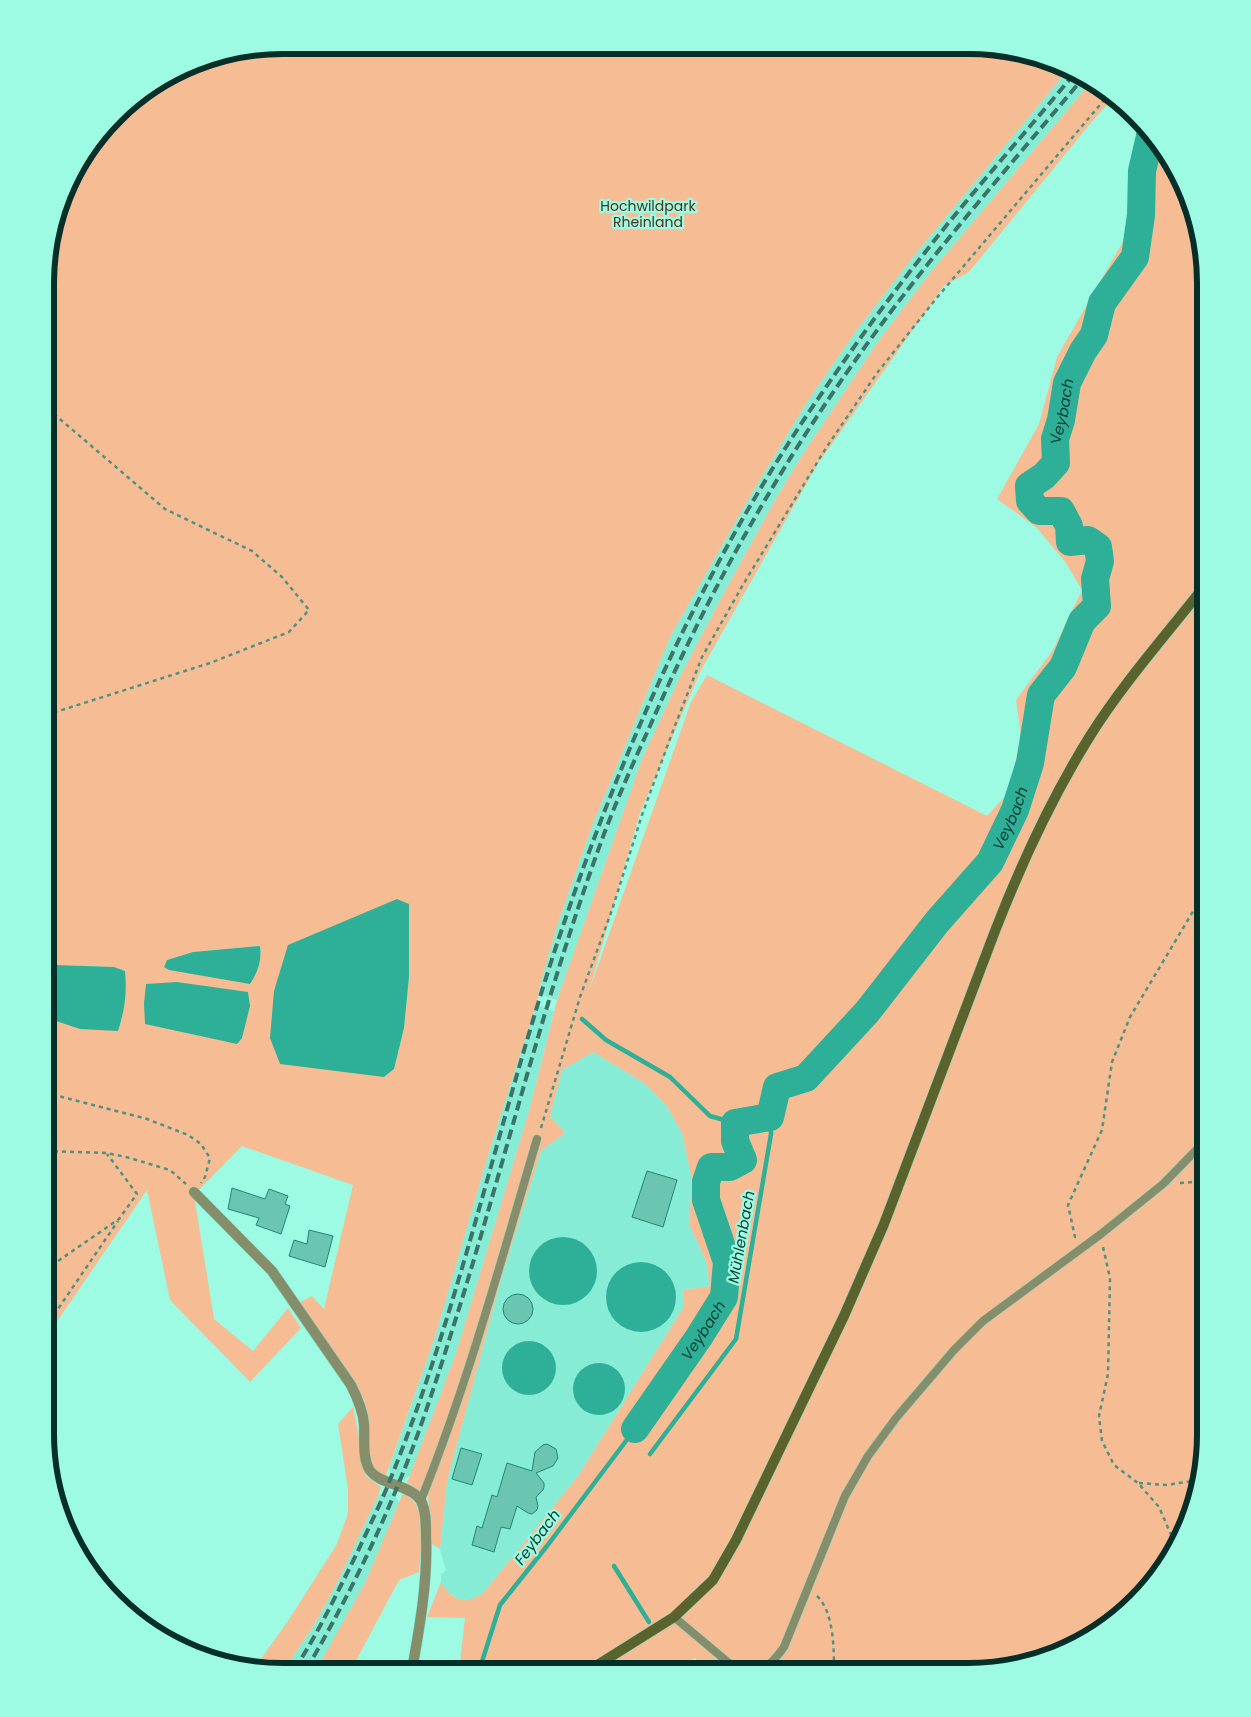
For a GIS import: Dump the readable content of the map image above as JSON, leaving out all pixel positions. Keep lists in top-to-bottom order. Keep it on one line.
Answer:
{"water":["Veybach","Mühlenbach","Feybach"],"parks":["Hochwildpark Rheinland"]}
